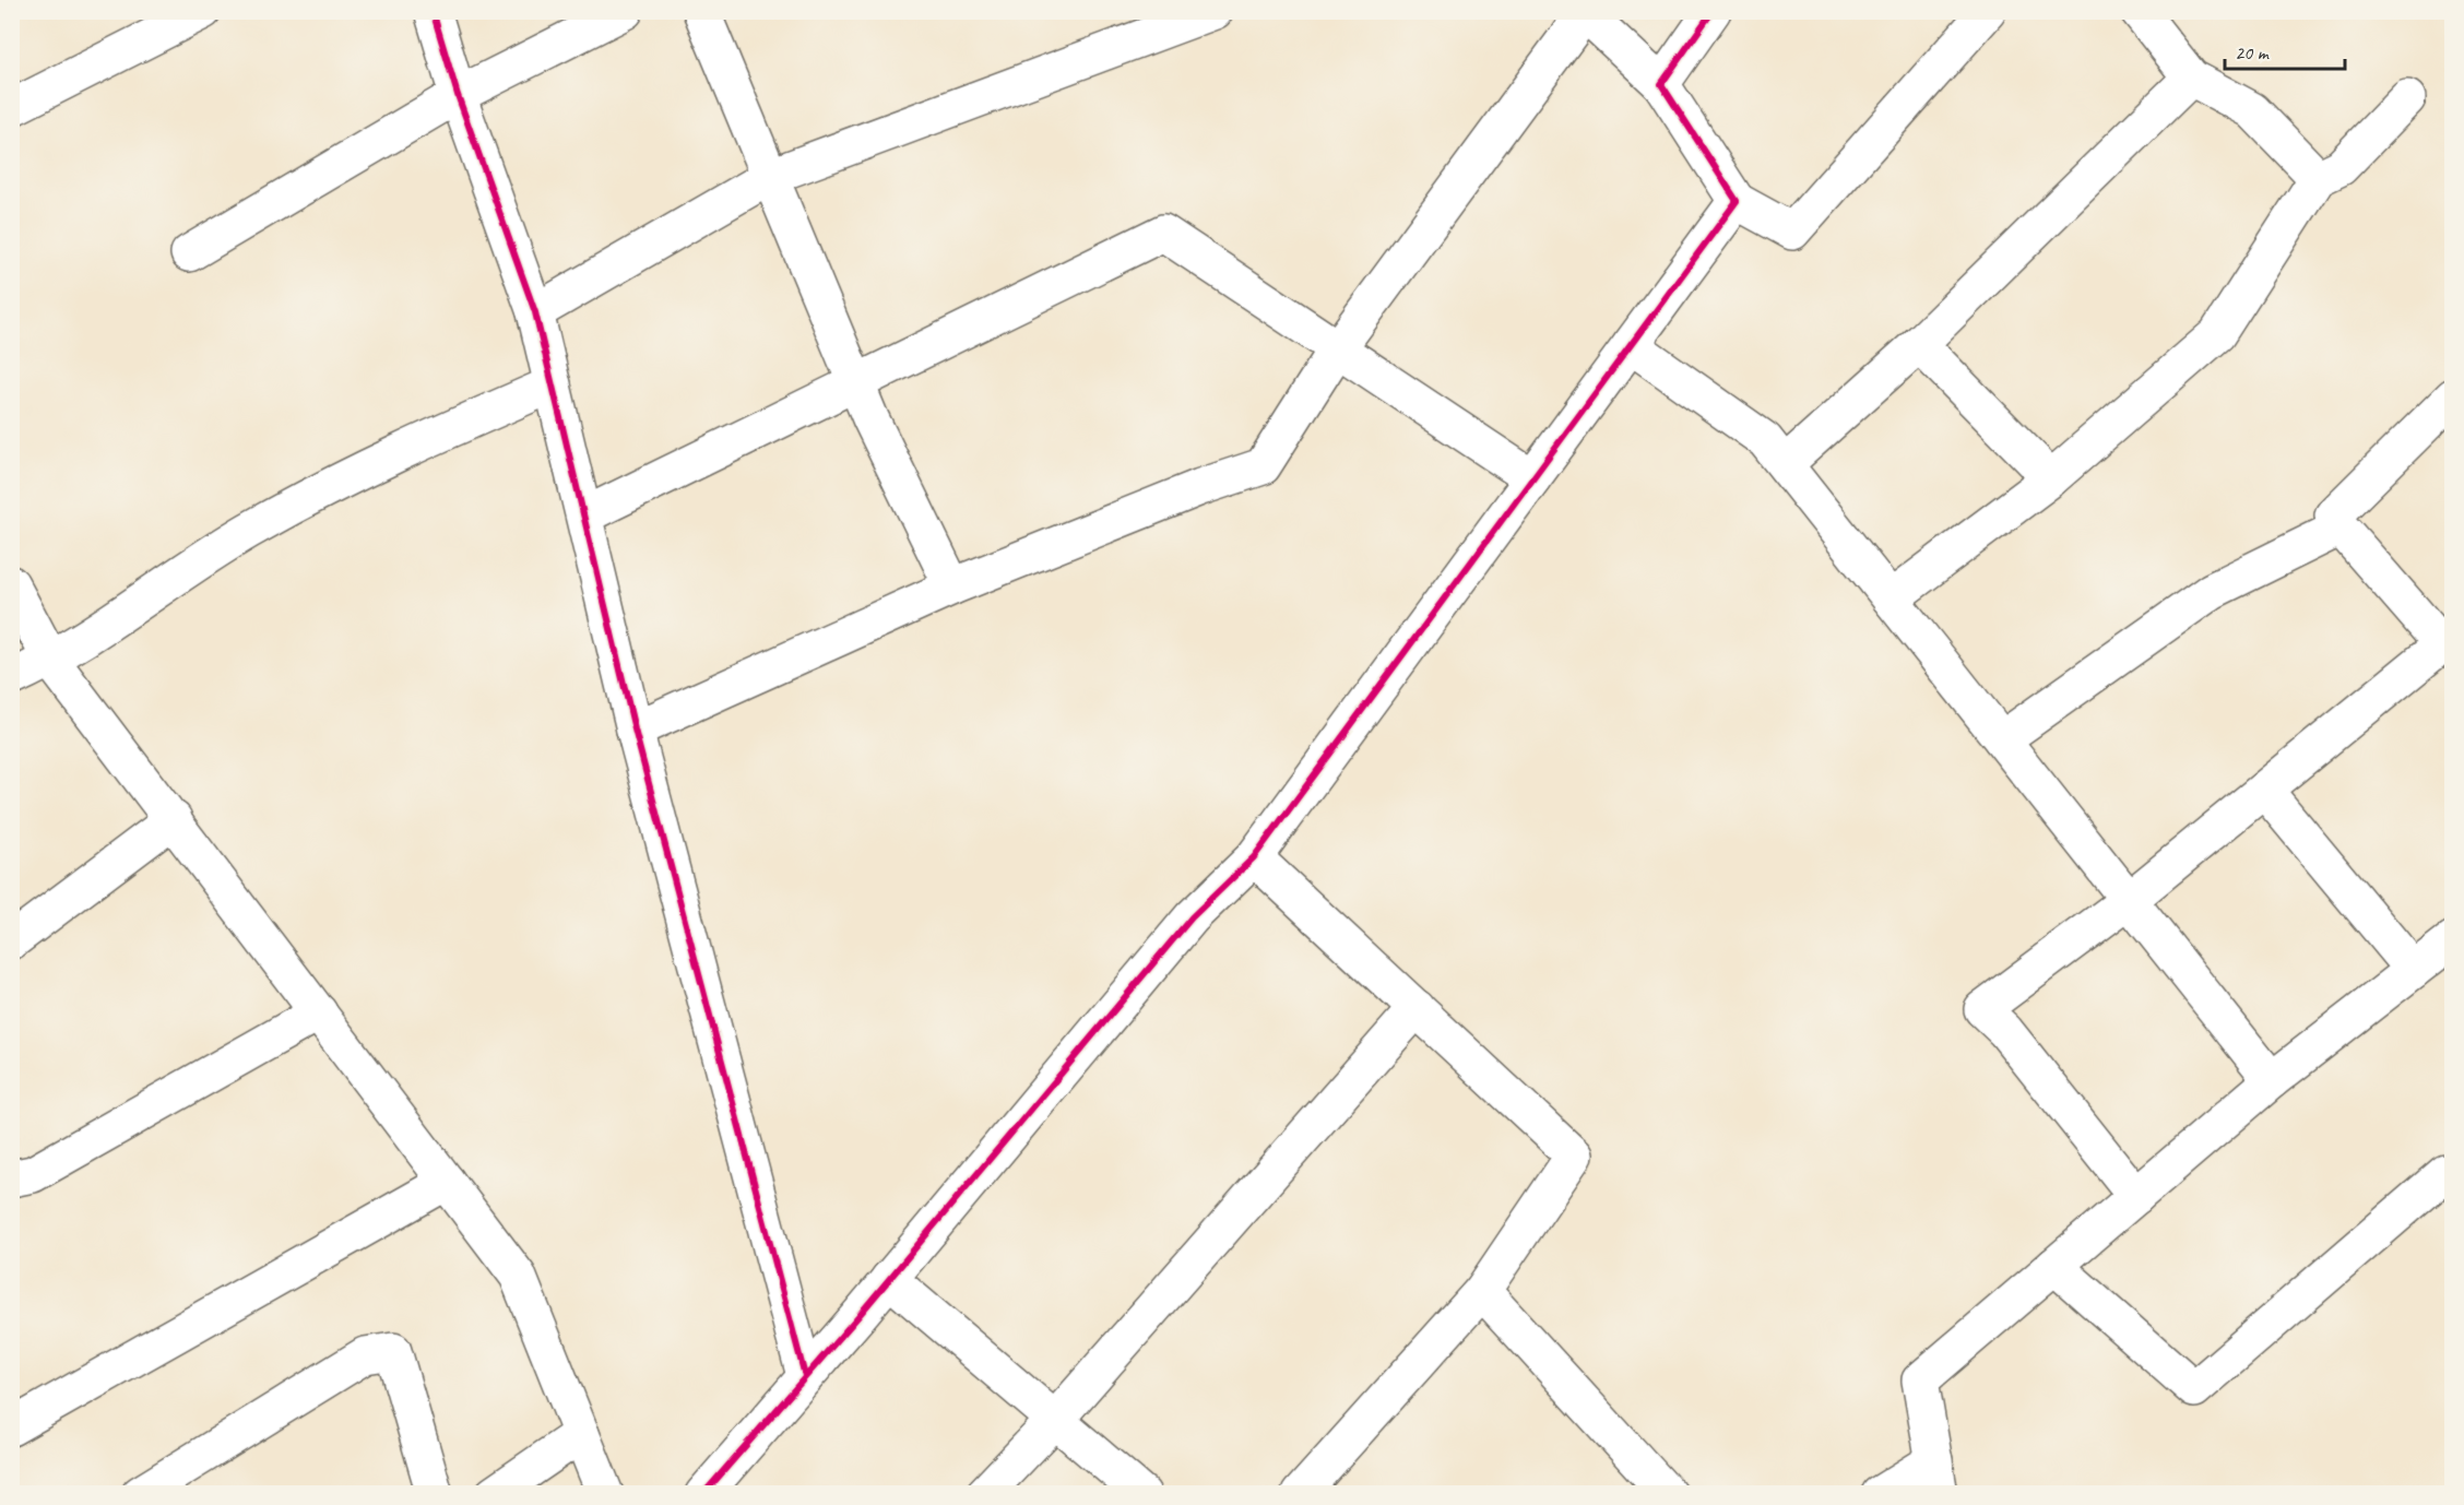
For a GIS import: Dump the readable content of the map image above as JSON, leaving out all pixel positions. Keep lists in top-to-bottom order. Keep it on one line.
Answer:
{"scale_bar":"20 m"}
